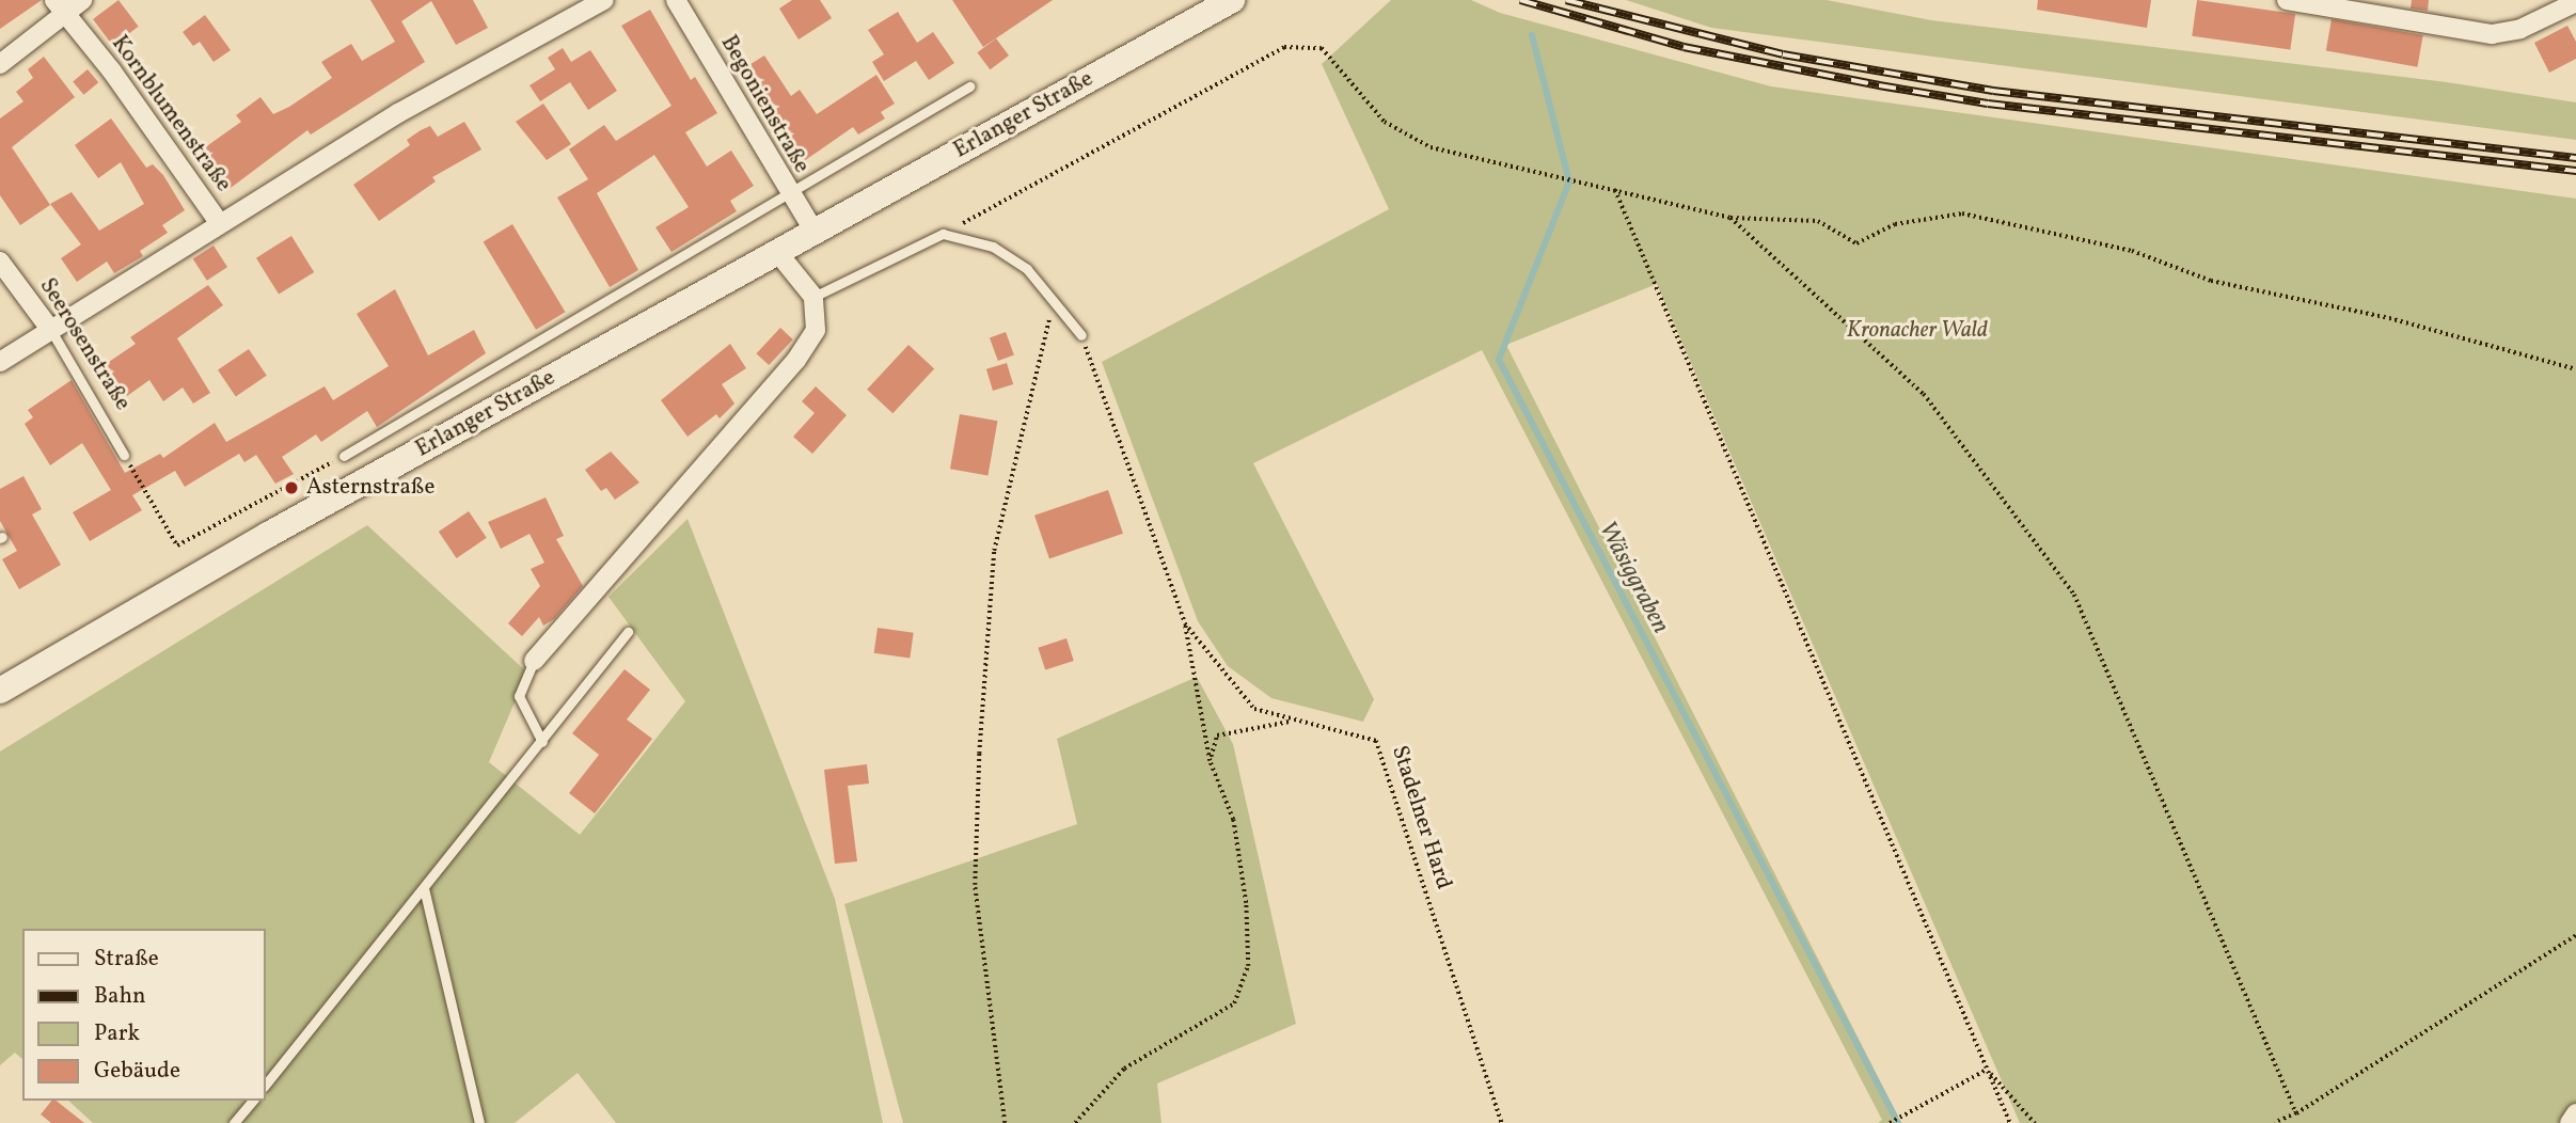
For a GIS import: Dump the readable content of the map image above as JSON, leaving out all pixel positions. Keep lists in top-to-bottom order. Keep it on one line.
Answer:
{"streets":{"main road":["Erlanger Straße"],"street":["Begonienstraße","Kornblumenstraße","Seerosenstraße"],"path":["Stadelner Hard"]},"crossings":[["Begonienstraße","Erlanger Straße"]],"water":["Wäsiggraben"],"parks":["Kronacher Wald"],"places":["Asternstraße"],"legend":["Straße","Bahn","Park","Gebäude"]}
